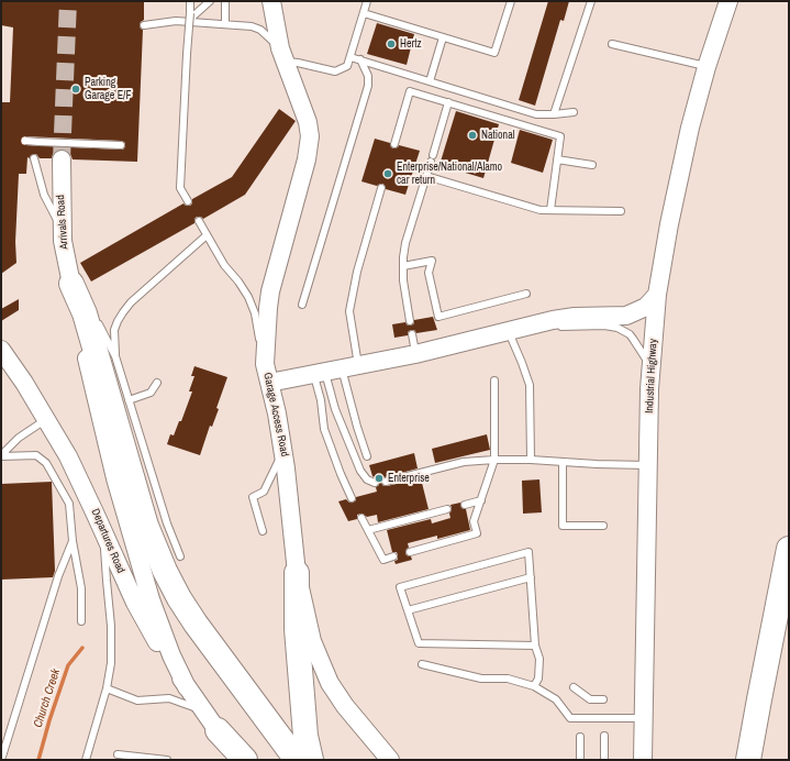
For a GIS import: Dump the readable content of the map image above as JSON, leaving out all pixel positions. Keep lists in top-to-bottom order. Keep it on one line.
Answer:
{"streets":{"street":["Arrivals Road","Industrial Highway","Garage Access Road","Departures Road"]},"crossings":[["Arrivals Road","Departures Road"]],"water":["Church Creek"],"places":["Hertz","Parking Garage E/F","National","Enterprise/National/Alamo car return","Enterprise"]}
